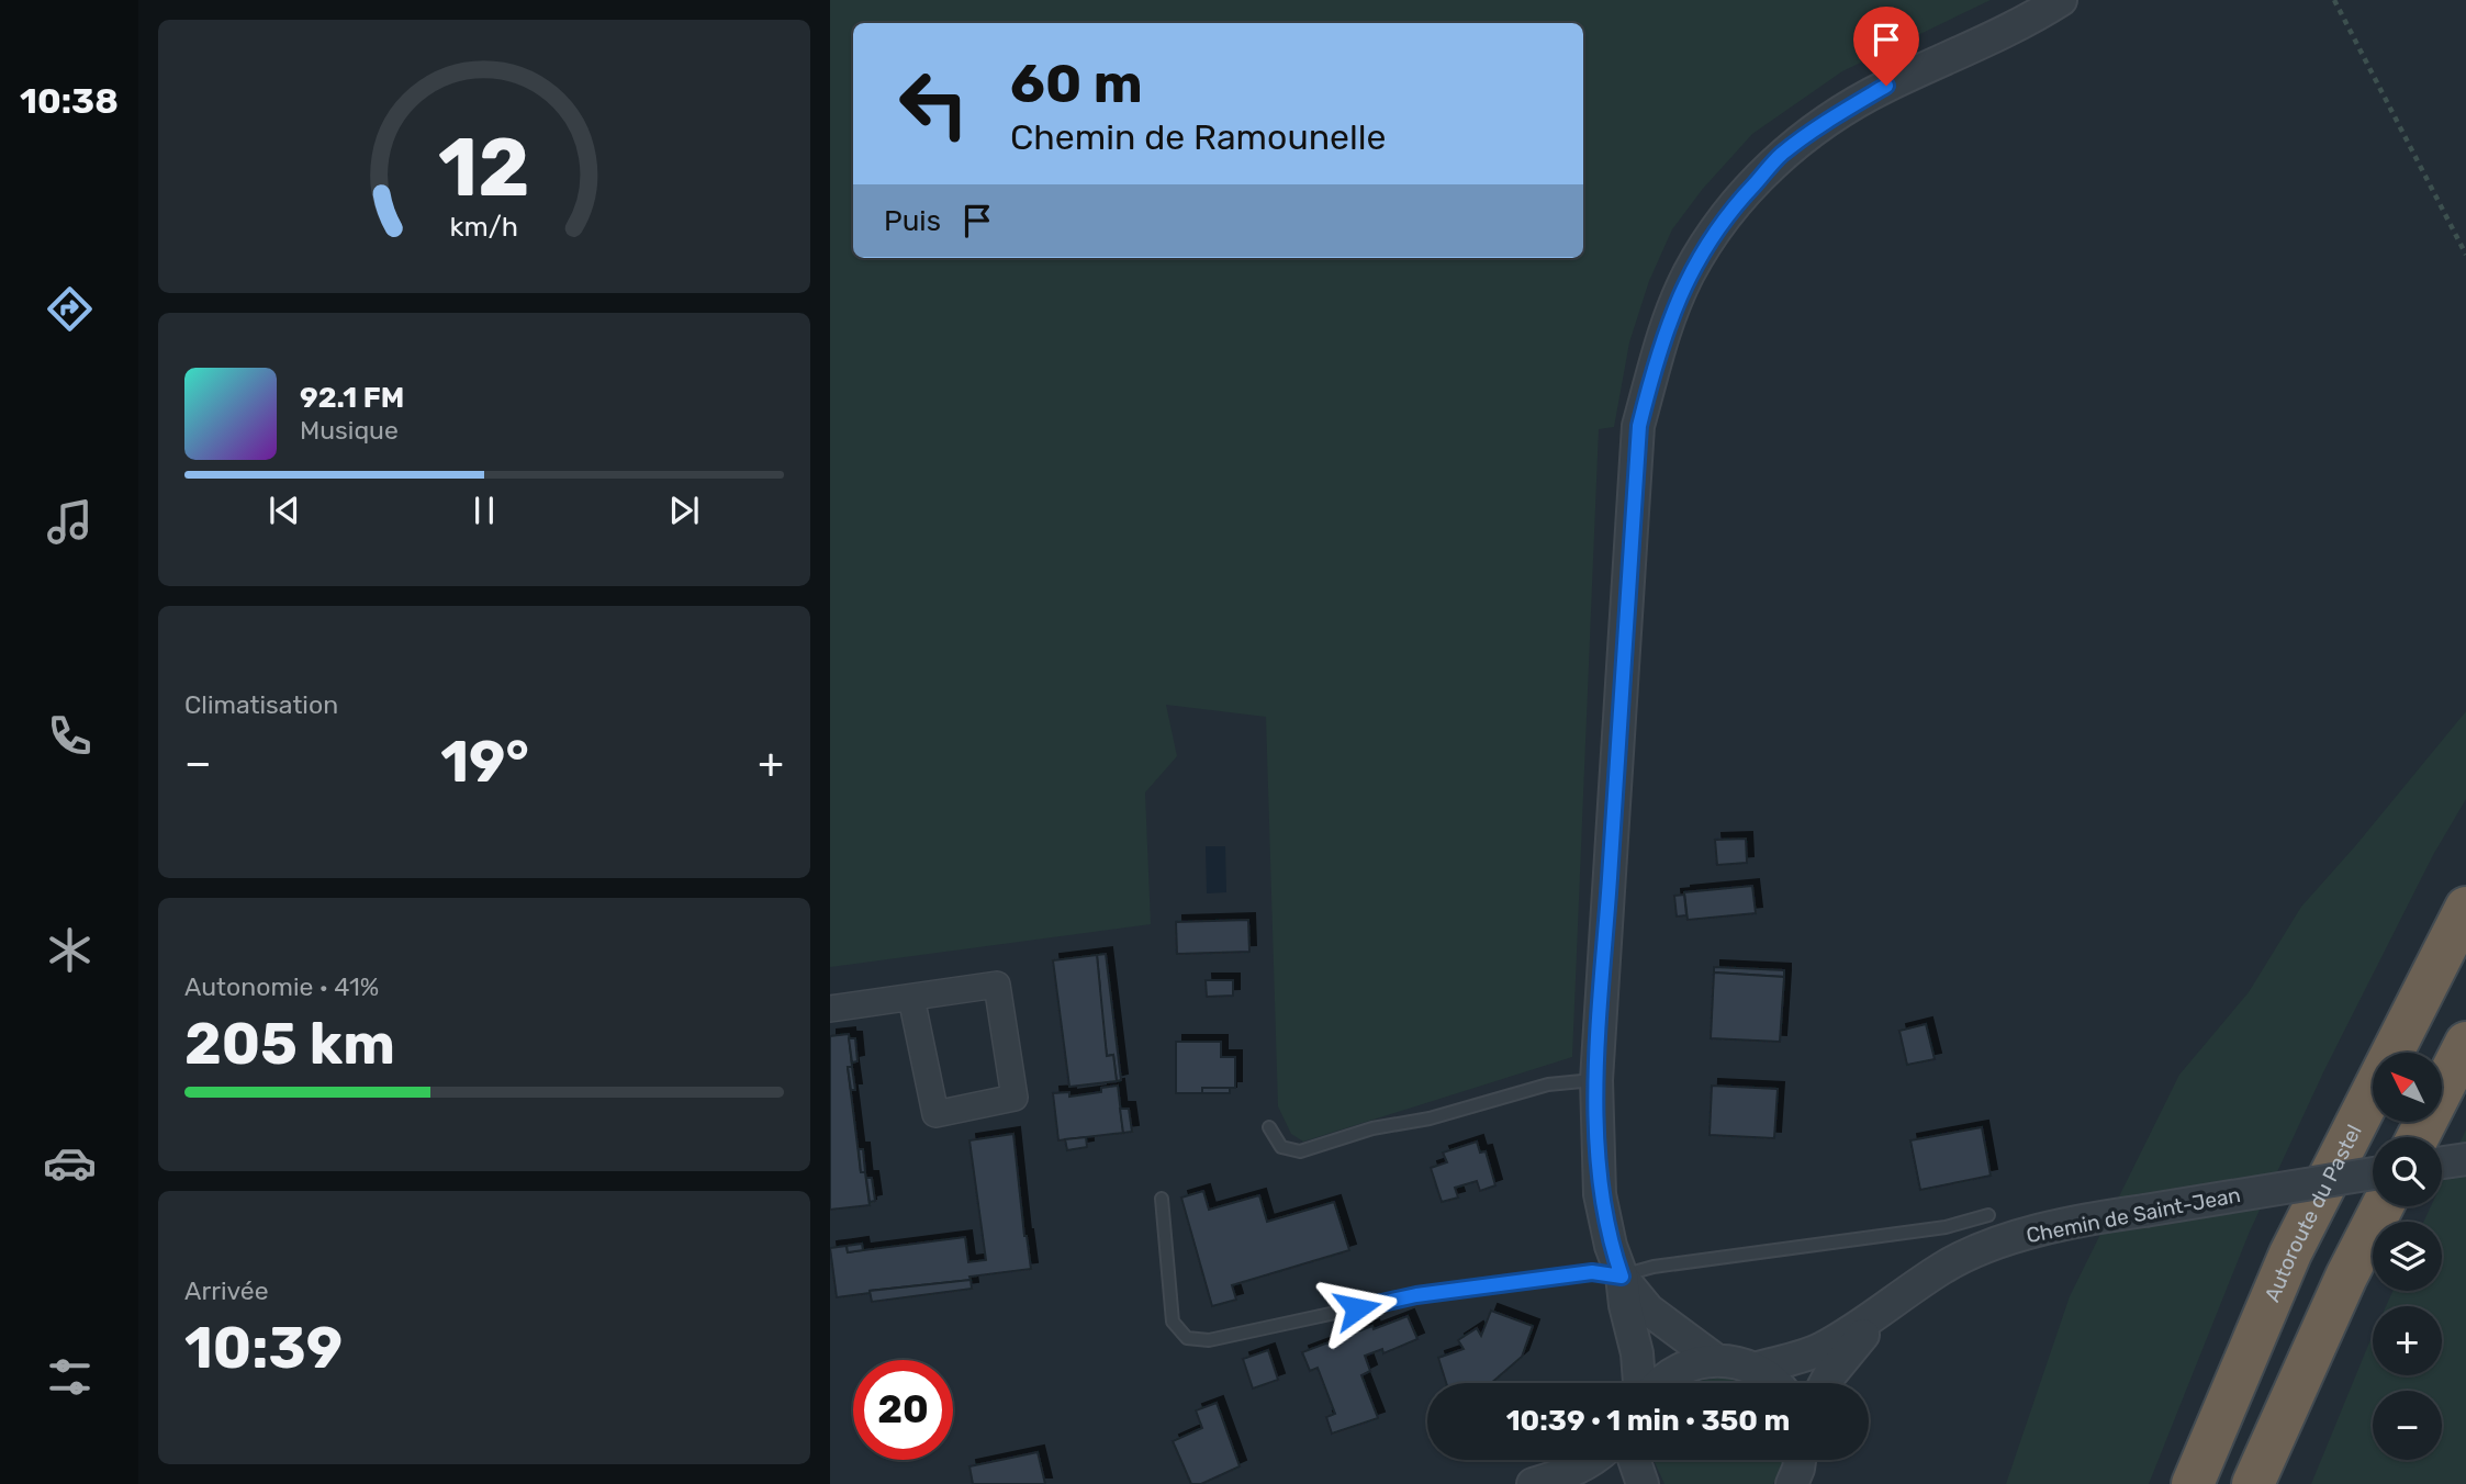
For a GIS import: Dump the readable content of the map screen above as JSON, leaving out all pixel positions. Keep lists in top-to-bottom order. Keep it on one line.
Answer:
{"streets":{"highway":["Autoroute du Pastel"],"street":["Chemin de Saint-Jean"]},"north":"top left","page":{"tabs":"10:38","turn":["60 m","Chemin de Ramounelle"],"then":"Puis","song":["92.1 FM","Musique"],"tile":["Climatisation",["Autonomie · 41%","205 km"],["Arrivée","10:39"]],"heat":["−","19°","+"],"map_buttons":["+","−"],"limit":"20","trip":"10:39 · 1 min · 350 m","gauge":["12","km/h"]}}
